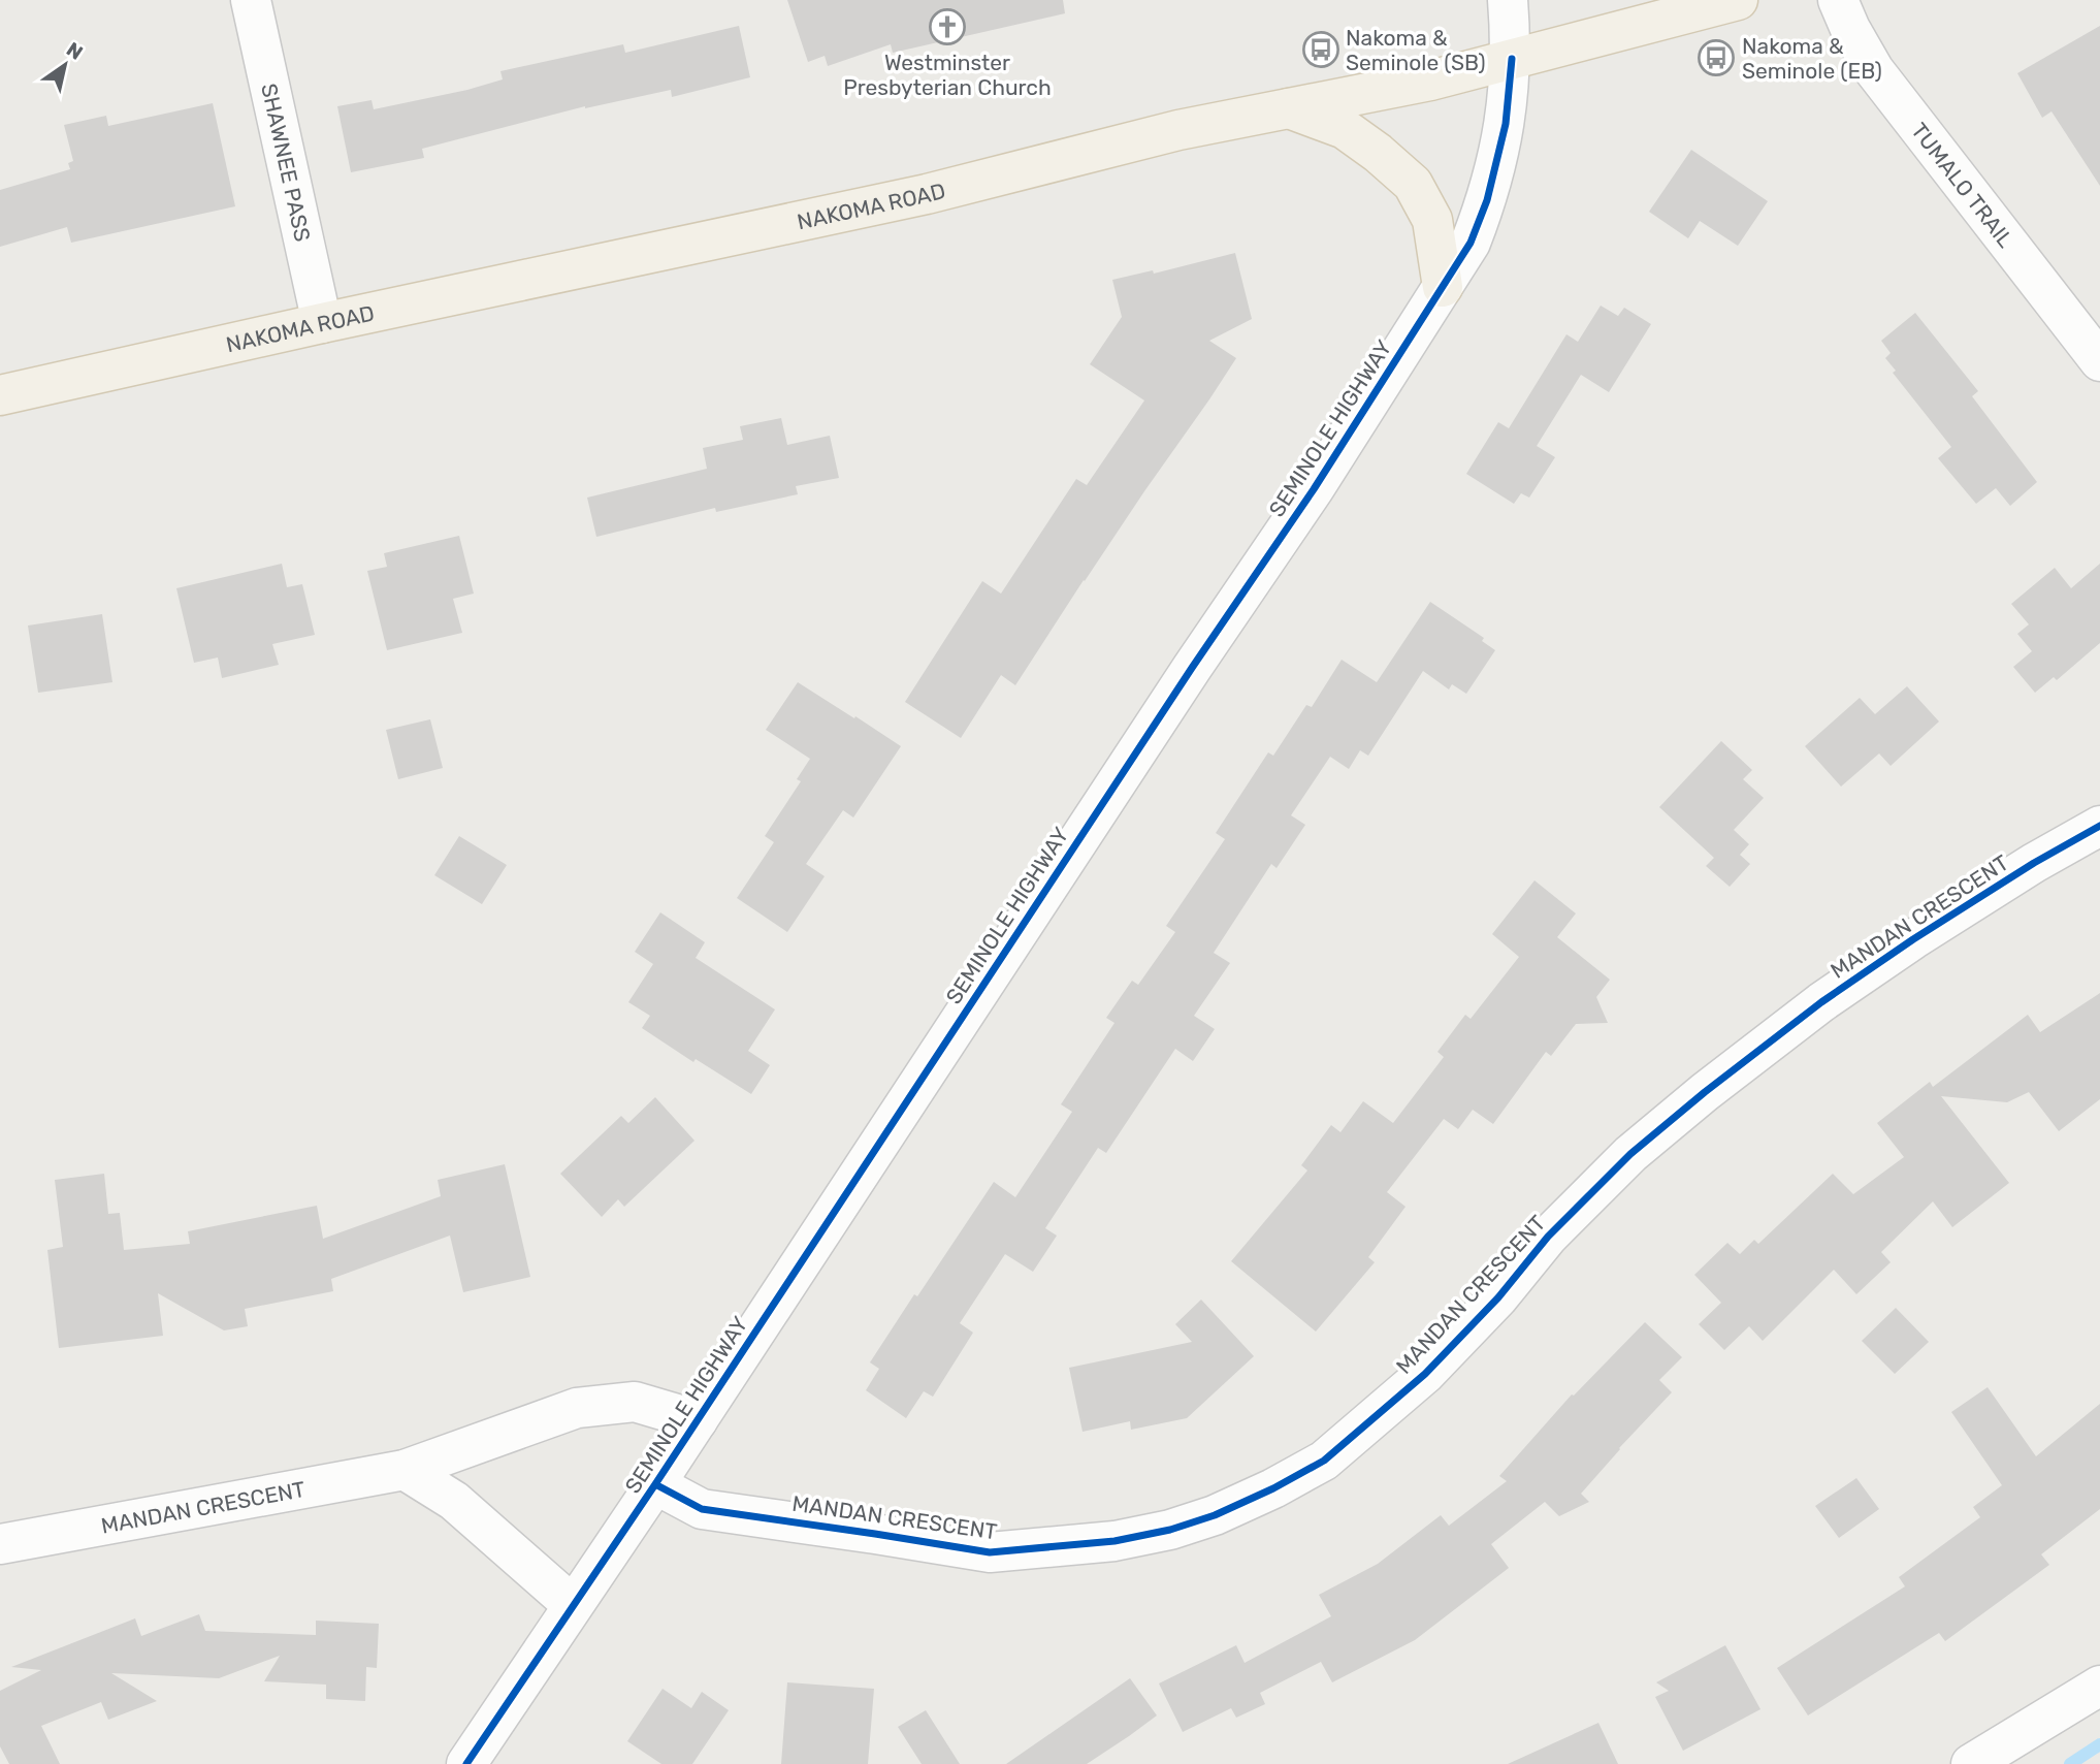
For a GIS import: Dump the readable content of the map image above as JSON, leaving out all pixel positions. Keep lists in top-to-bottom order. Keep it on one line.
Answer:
{"streets":{"main road":["NAKOMA ROAD"],"street":["SHAWNEE PASS","TUMALO TRAIL","SEMINOLE HIGHWAY","MANDAN CRESCENT"]},"crossings":[["SHAWNEE PASS","NAKOMA ROAD"],["NAKOMA ROAD","SEMINOLE HIGHWAY"],["SEMINOLE HIGHWAY","MANDAN CRESCENT"]],"places":{"church":["Westminster Presbyterian Church"],"bus stop":["Nakoma & Seminole (SB)","Nakoma & Seminole (EB)"]},"north":"top right"}
